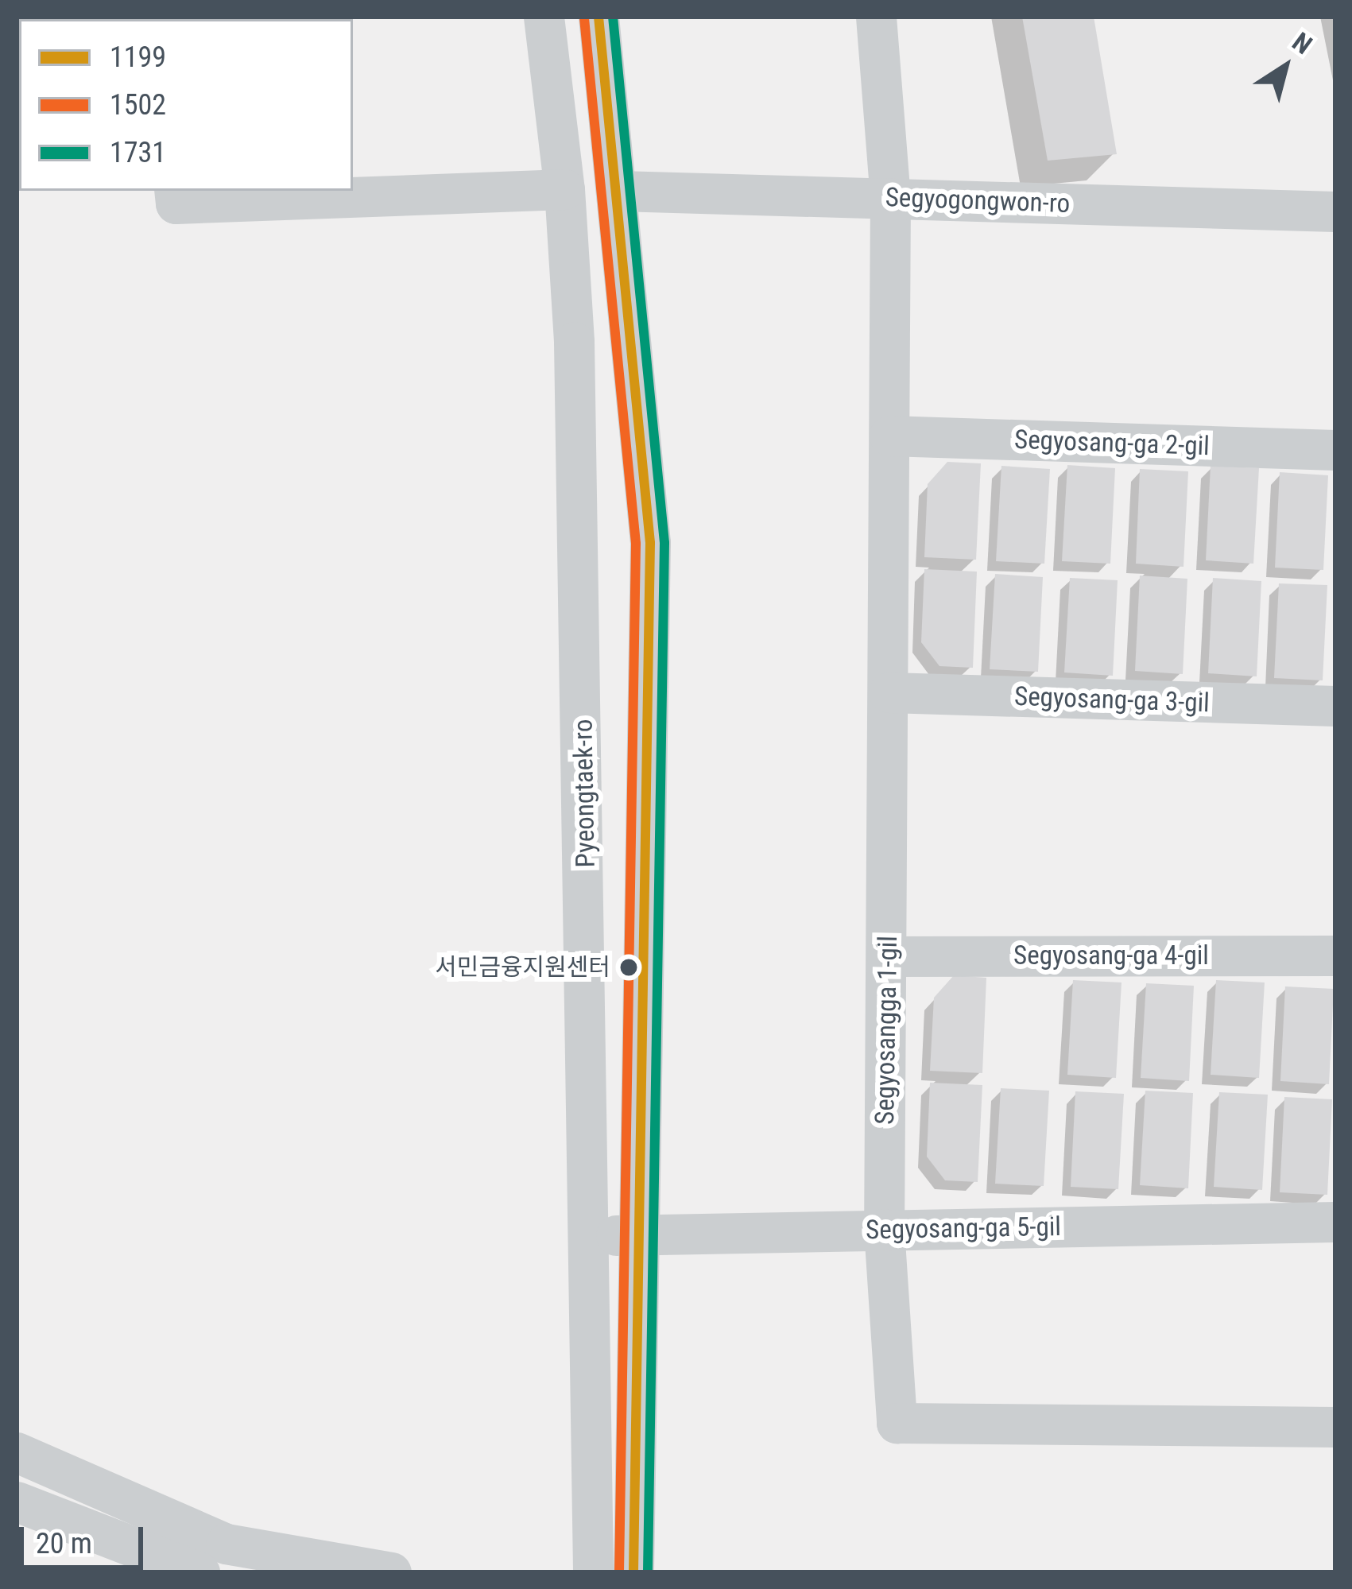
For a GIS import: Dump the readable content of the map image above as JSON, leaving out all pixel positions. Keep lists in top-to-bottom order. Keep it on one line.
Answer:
{"streets":{"street":["Segyogongwon-ro","Segyosang-ga 2-gil","Segyosang-ga 3-gil","Pyeongtaek-ro","Segyosang-ga 4-gil","Segyosangga 1-gil","Segyosang-ga 5-gil"]},"crossings":[["Segyogongwon-ro","Segyosangga 1-gil"],["Segyosang-ga 2-gil","Segyosangga 1-gil"],["Segyosang-ga 3-gil","Segyosangga 1-gil"],["Pyeongtaek-ro","Segyosang-ga 5-gil"],["Segyosang-ga 4-gil","Segyosangga 1-gil"],["Segyosangga 1-gil","Segyosang-ga 5-gil"]],"places":["서민금융지원센터"],"lines":["transit line 1199","transit line 1731","transit line 1502"],"legend":["1199","1502","1731"],"scale_bar":"20 m","north":"top right"}
